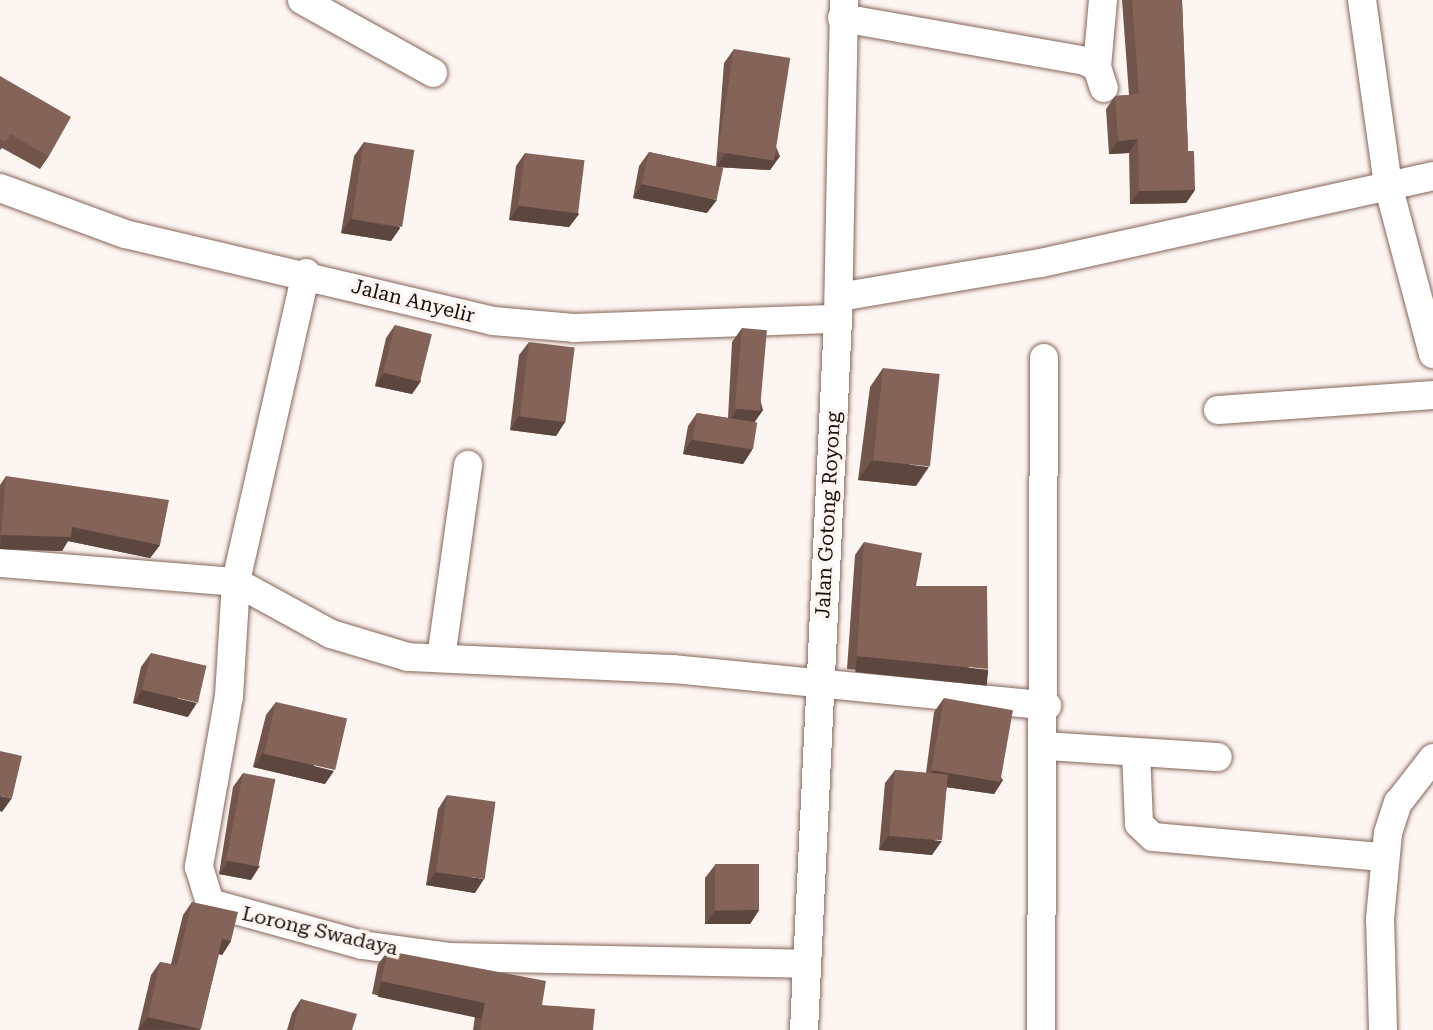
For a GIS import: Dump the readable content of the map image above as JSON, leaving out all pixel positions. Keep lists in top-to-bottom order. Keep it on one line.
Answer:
{"streets":{"street":["Jalan Anyelir","Jalan Gotong Royong","Lorong Swadaya"]},"crossings":[["Jalan Anyelir","Jalan Gotong Royong"],["Jalan Gotong Royong","Lorong Swadaya"]]}
